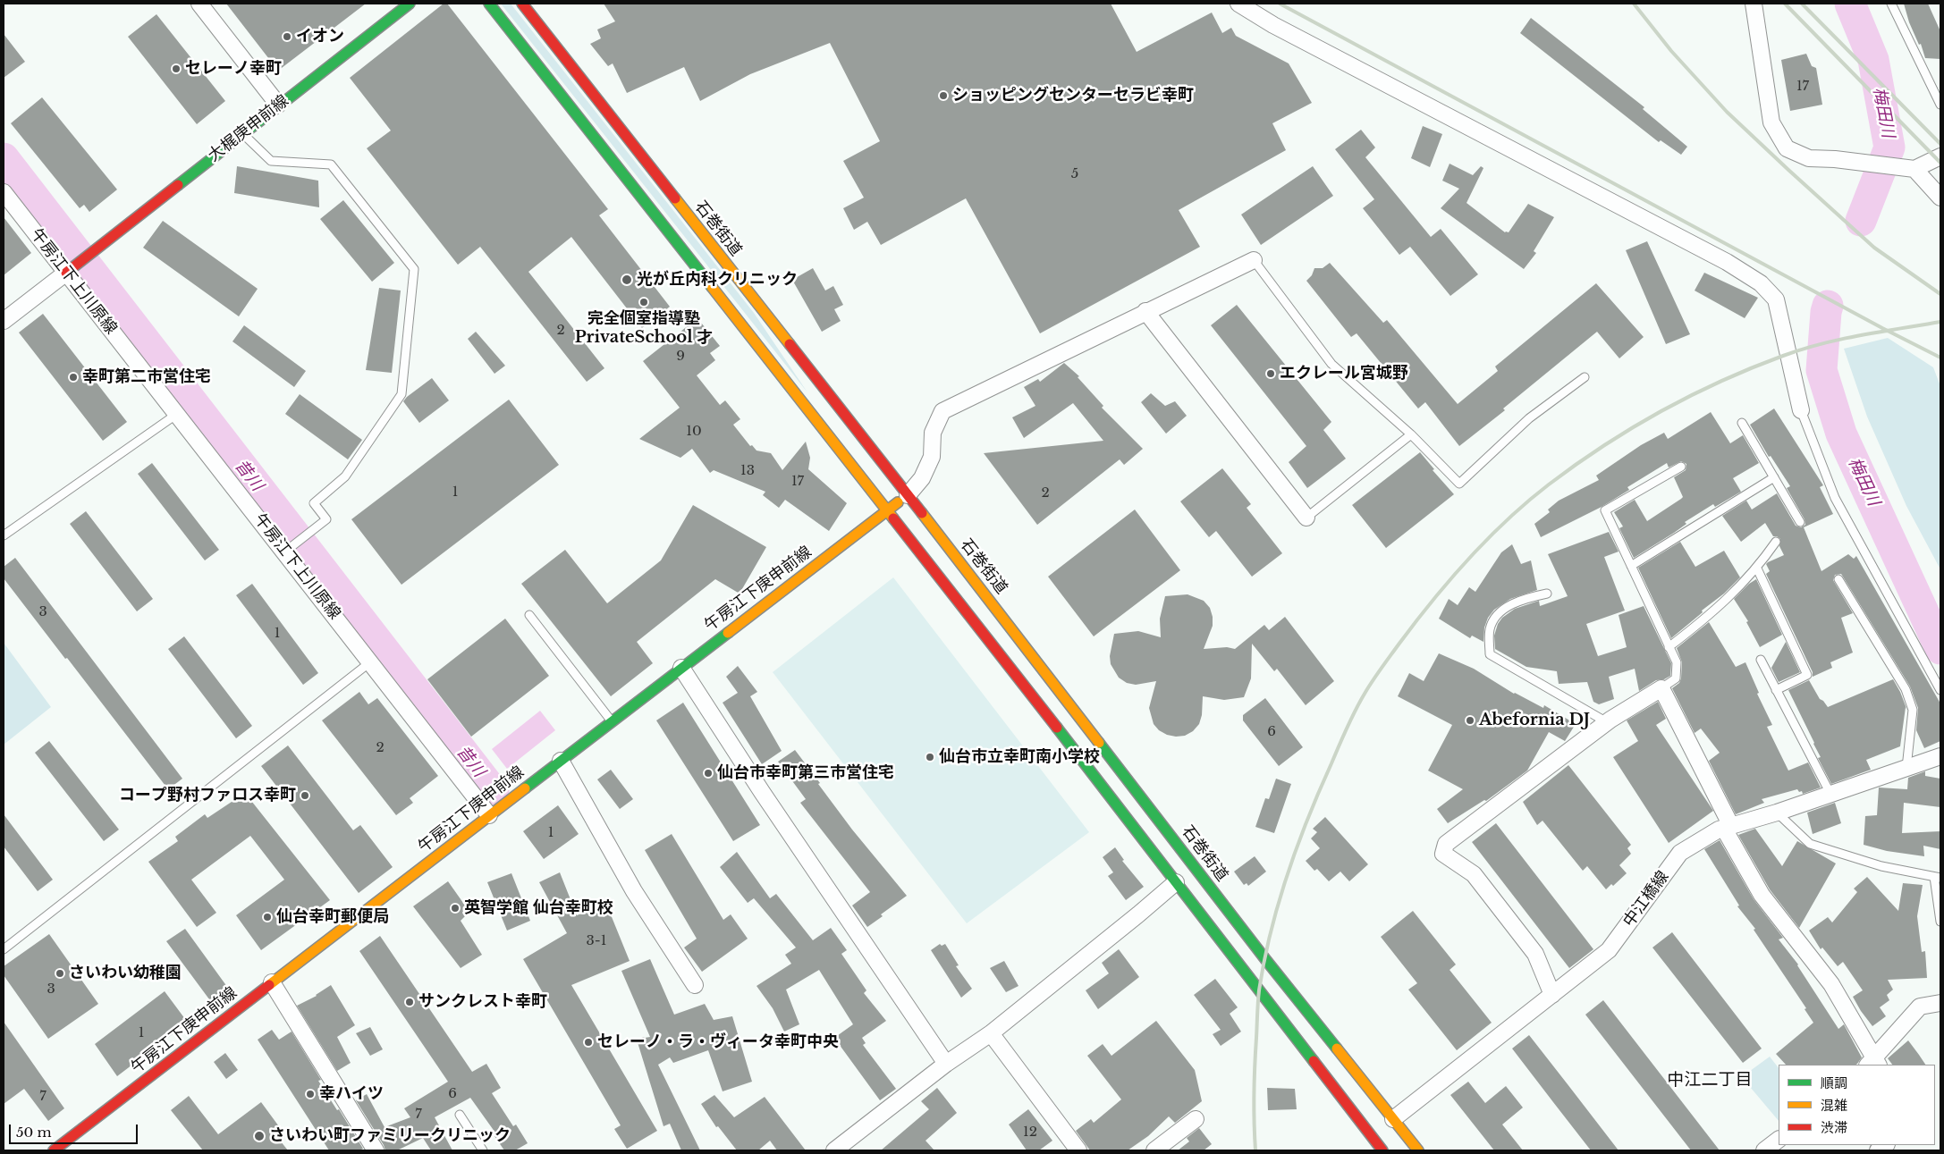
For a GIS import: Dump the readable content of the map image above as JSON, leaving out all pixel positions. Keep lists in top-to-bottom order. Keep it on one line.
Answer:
{"streets":{"street":["大梶庚申前線","石巻街道","午房江下上川原線","午房江下庚申前線","中江橋線"]},"crossings":[["大梶庚申前線","午房江下上川原線"],["石巻街道","午房江下庚申前線"],["石巻街道","中江橋線"],["午房江下上川原線","午房江下庚申前線"]],"districts":["中江二丁目"],"water":["梅田川","昔川"],"places":["イオン","セレーノ幸町","ショッピングセンターセラビ幸町","光が丘内科クリニック","完全個室指導塾 PrivateSchool 才","エクレール宮城野","幸町第二市営住宅","Abefornia DJ","仙台市立幸町南小学校","仙台市幸町第三市営住宅","コープ野村ファロス幸町","英智学館 仙台幸町校","仙台幸町郵便局","さいわい幼稚園","サンクレスト幸町","セレーノ・ラ・ヴィータ幸町中央","幸ハイツ","さいわい町ファミリークリニック"],"house_numbers":["17","5","2","9","10","13","17","1","2","3","1","6","2","1","3-1","3","1","6","7","7","12"],"legend":["順調","混雑","渋滞"],"scale_bar":"50 m"}
